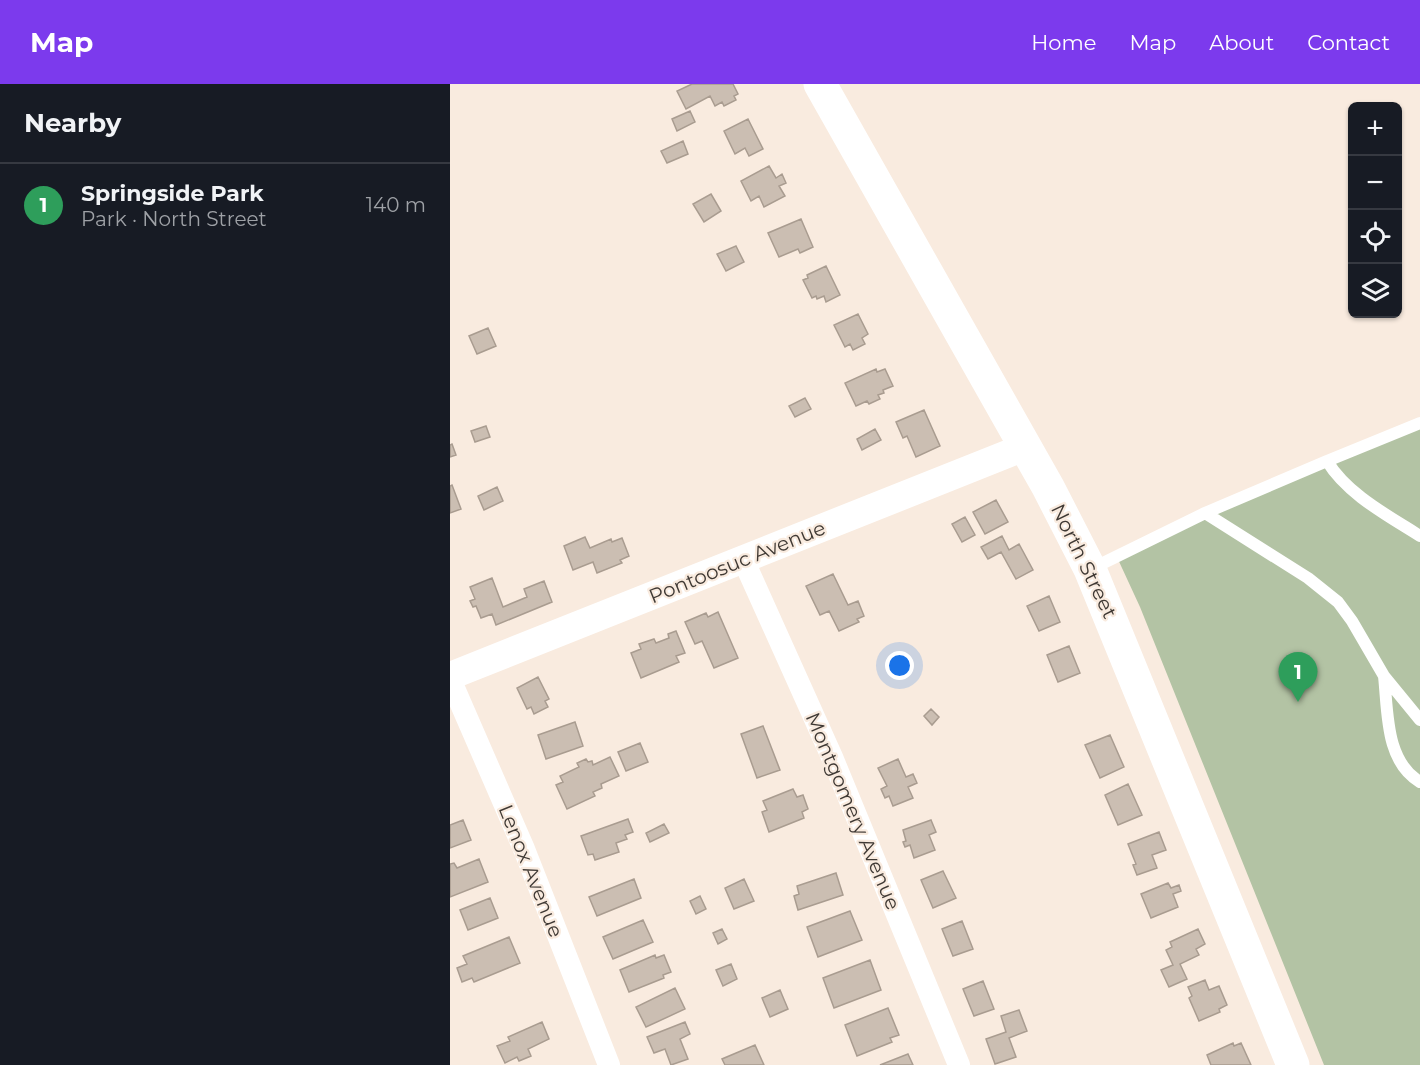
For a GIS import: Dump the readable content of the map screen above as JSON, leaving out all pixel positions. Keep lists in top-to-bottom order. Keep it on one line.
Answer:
{"streets":{"main road":["North Street"],"street":["Pontoosuc Avenue","Montgomery Avenue","Lenox Avenue"]},"crossings":[["North Street","Pontoosuc Avenue"],["Pontoosuc Avenue","Montgomery Avenue"],["Pontoosuc Avenue","Lenox Avenue"]],"page":{"header":"Map","nav":["Home","Map","About","Contact"],"heading":"Nearby","map_buttons":["+","−"],"list":[{"mark":"1","name":"Springside Park","note":"Park · North Street","value":"140 m"}],"pins":"1"}}
